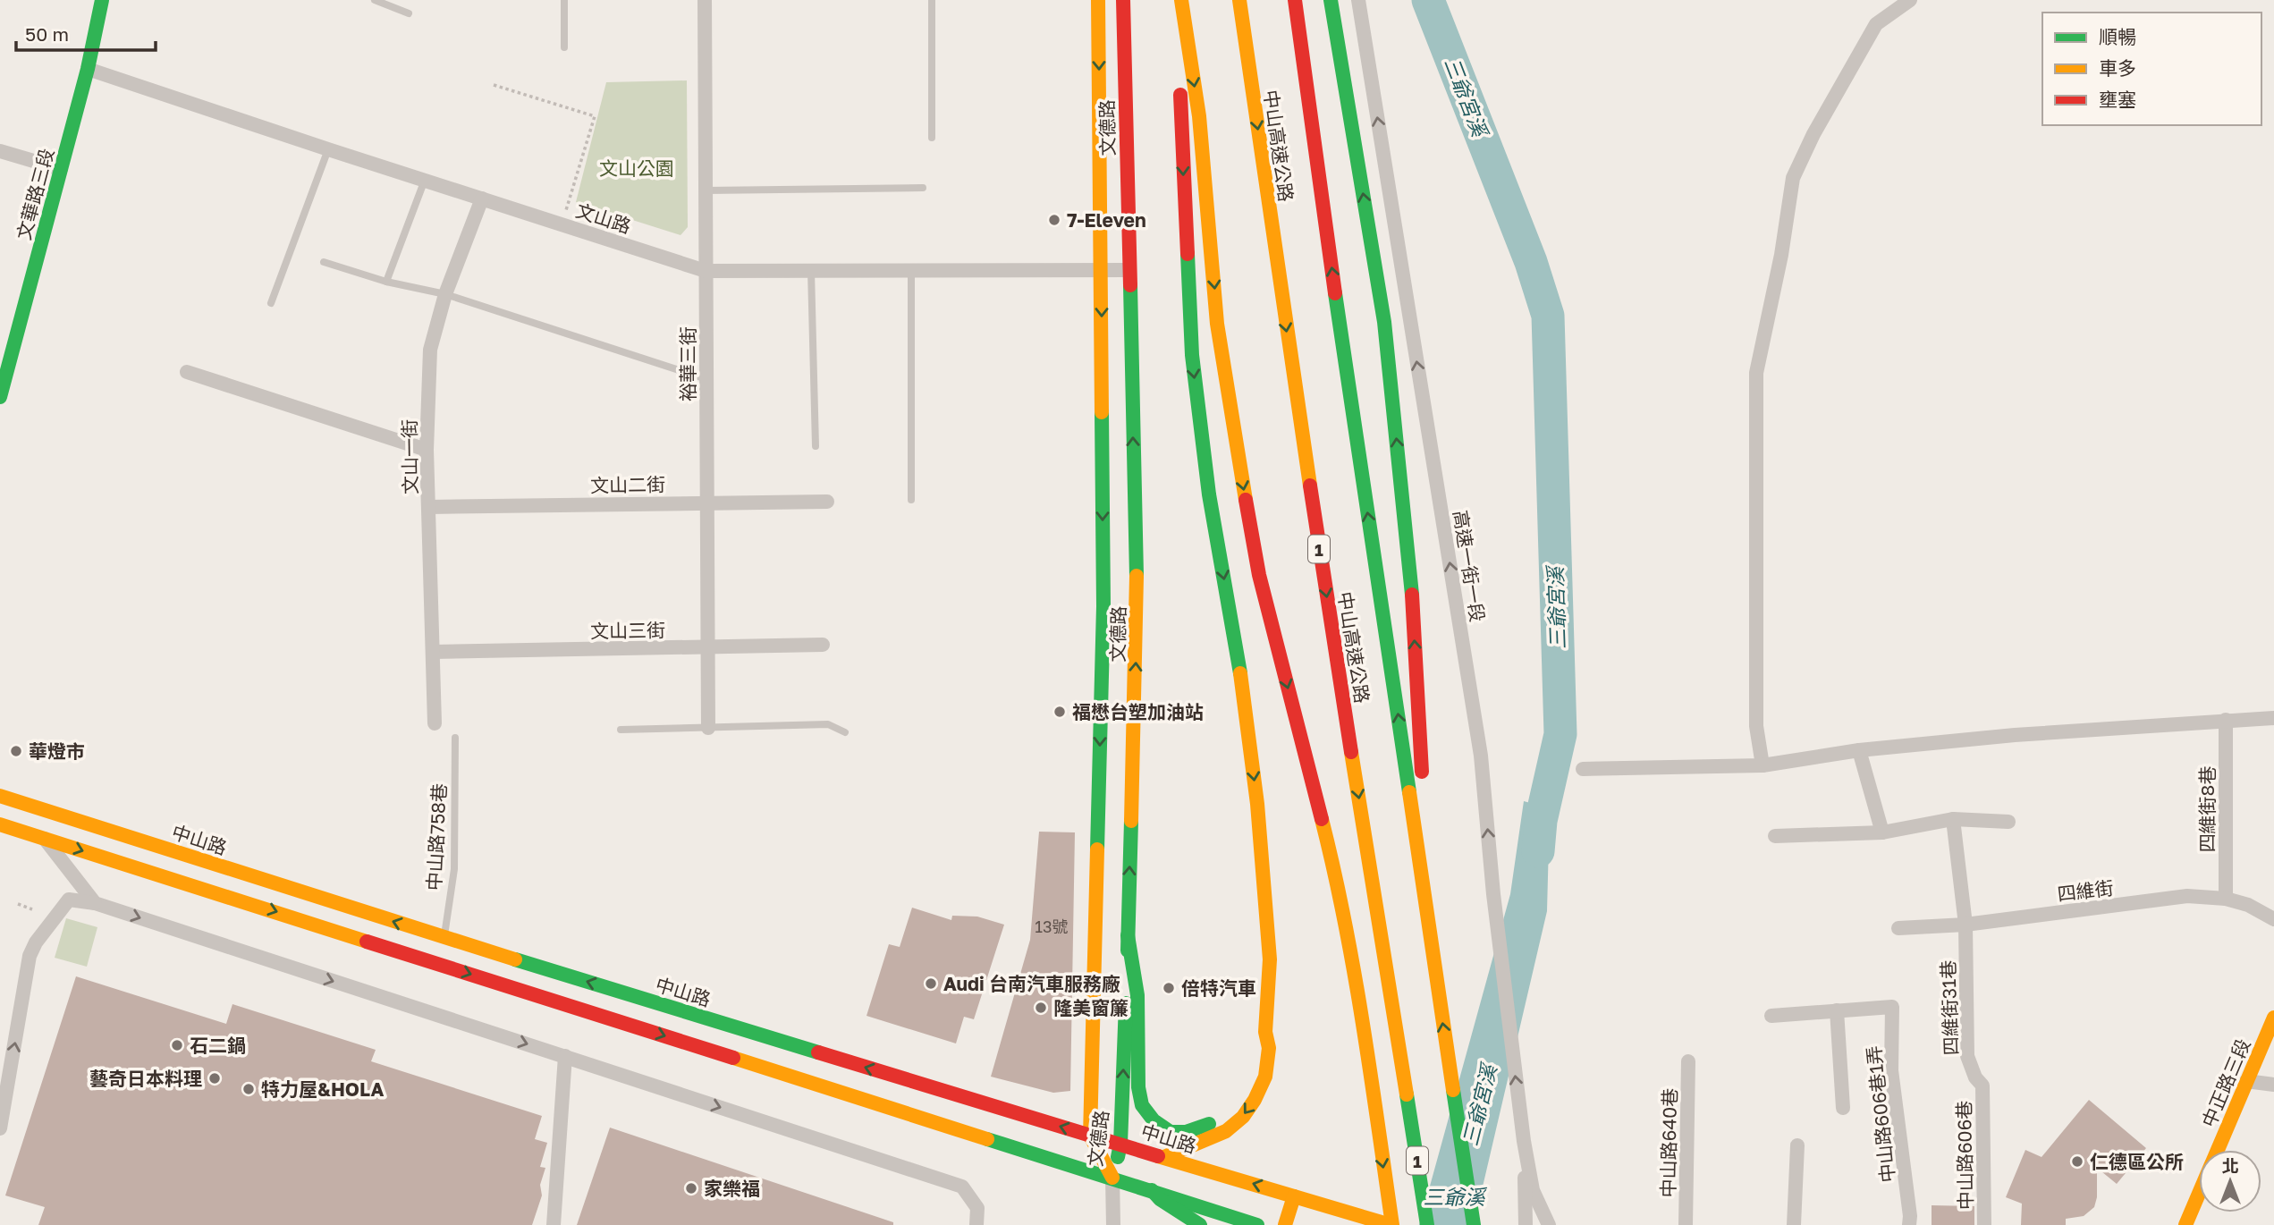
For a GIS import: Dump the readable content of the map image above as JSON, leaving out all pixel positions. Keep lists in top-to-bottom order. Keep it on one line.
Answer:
{"streets":{"main road":["文德路","中山高速公路","文華路三段","1","中山路","中正路三段"],"street":["文山路","裕華三街","文山一街","文山二街","高速一街一段","文山三街","四維街8巷","四維街","四維街31巷","中山路606巷1弄","中山路640巷","中山路606巷"],"lane":["中山路758巷"]},"crossings":[["文德路","文山路"],["文德路","中山路"],["文華路三段","文山路"],["文山路","裕華三街"],["文山路","文山一街"],["裕華三街","文山二街"],["裕華三街","文山三街"],["文山一街","文山二街"],["文山一街","文山三街"],["四維街8巷","四維街"],["中山路758巷","中山路"],["四維街","四維街31巷"],["四維街31巷","中山路606巷"]],"one_way":["高速一街一段"],"water":["三爺宮溪","三爺溪"],"parks":["文山公園"],"places":["7-Eleven","福懋台塑加油站","華燈市","Audi 台南汽車服務廠","倍特汽車","隆美窗簾","石二鍋","藝奇日本料理","特力屋&HOLA","仁德區公所","家樂福"],"house_numbers":["13號"],"legend":["順暢","車多","壅塞"],"scale_bar":"50 m","north":"top"}
